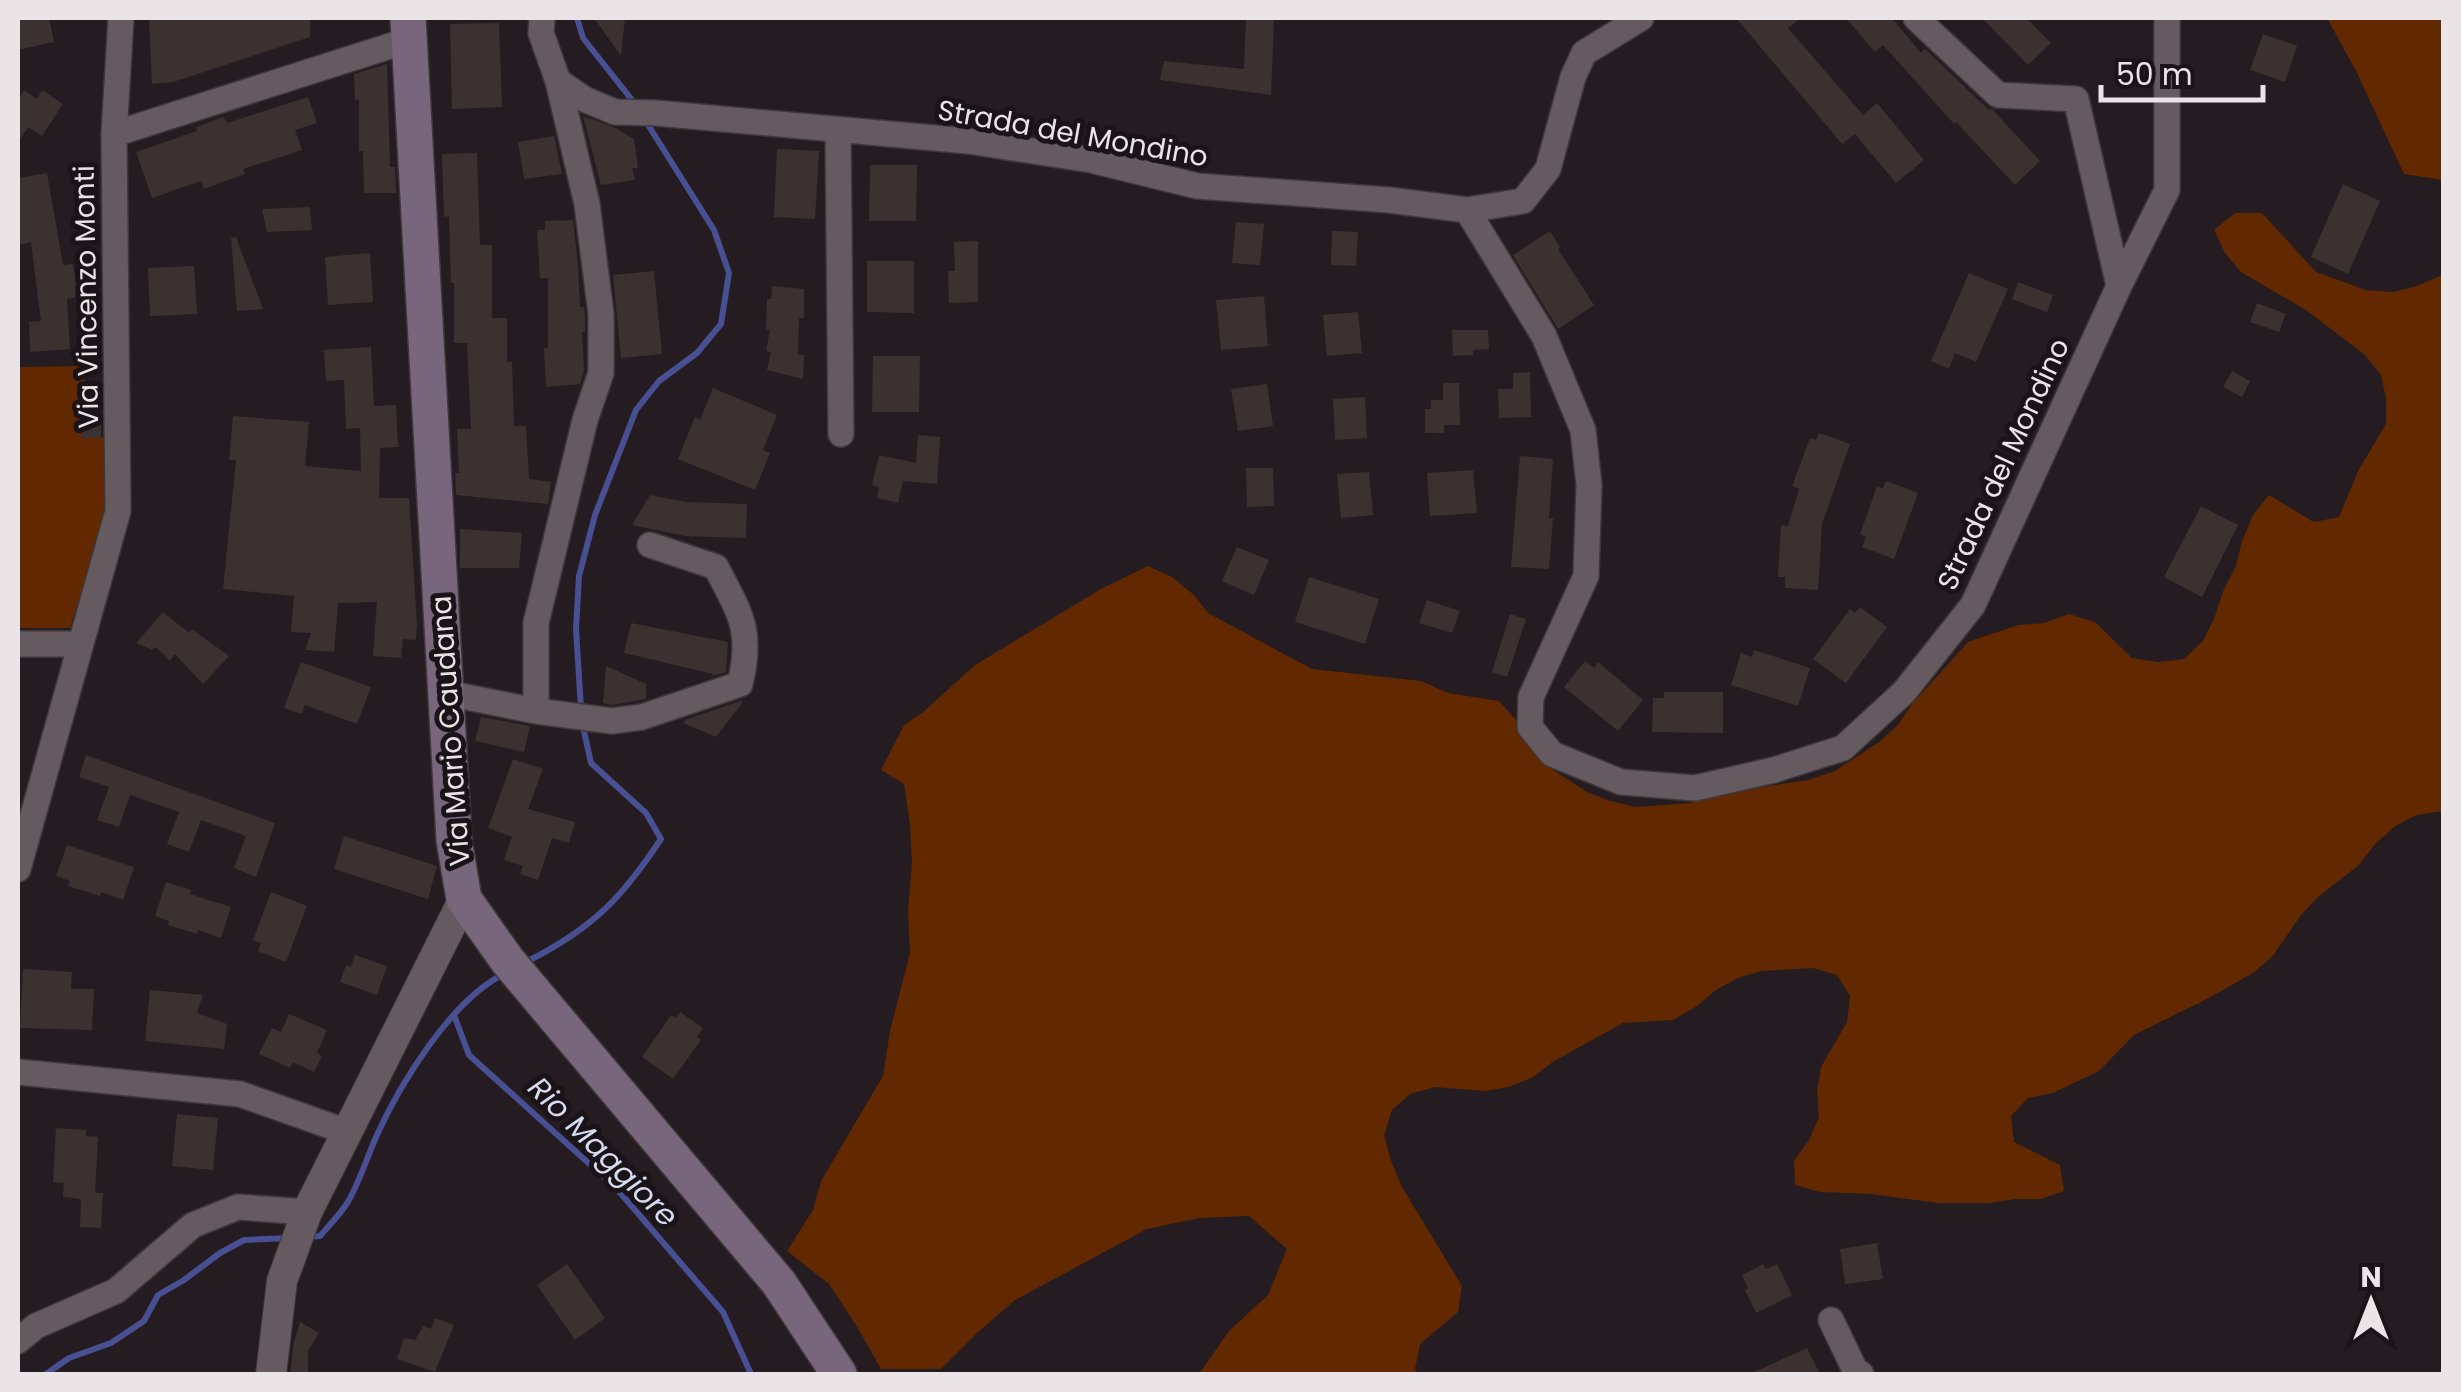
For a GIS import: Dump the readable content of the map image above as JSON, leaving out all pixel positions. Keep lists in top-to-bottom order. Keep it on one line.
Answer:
{"streets":{"main road":["Via Mario Caudana"],"street":["Strada del Mondino","Via Vincenzo Monti"]},"crossings":[["Via Vincenzo Monti","Via Mario Caudana"]],"water":["Rio Maggiore"],"scale_bar":"50 m","north":"top"}
